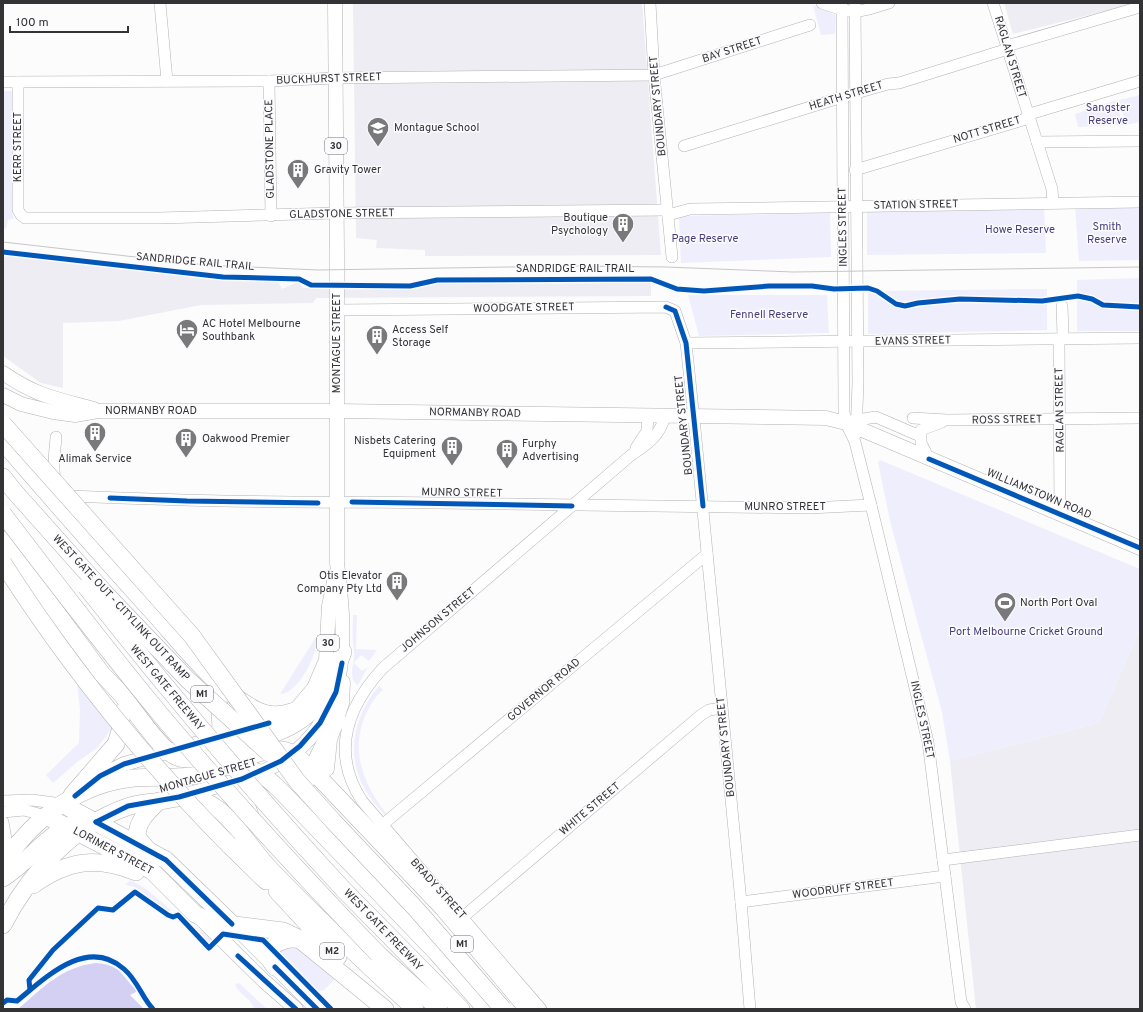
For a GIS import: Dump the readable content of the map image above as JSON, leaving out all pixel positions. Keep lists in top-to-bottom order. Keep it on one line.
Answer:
{"streets":{"highway":["MONTAGUE STREET","WEST GATE OUT - CITYLINK OUT RAMP","WEST GATE FREEWAY","M1","LORIMER STREET","M2"],"main road":["30","NORMANBY ROAD","WILLIAMSTOWN ROAD"],"street":["BAY STREET","RAGLAN STREET","BUCKHURST STREET","HEATH STREET","BOUNDARY STREET","NOTT STREET","KERR STREET","GLADSTONE PLACE","STATION STREET","GLADSTONE STREET","INGLES STREET","WOODGATE STREET","EVANS STREET","ROSS STREET","MUNRO STREET","JOHNSON STREET","GOVERNOR ROAD","WHITE STREET","BRADY STREET","WOODRUFF STREET"],"cycle path":["SANDRIDGE RAIL TRAIL"]},"crossings":[["BAY STREET","BUCKHURST STREET"],["BAY STREET","BOUNDARY STREET"],["RAGLAN STREET","HEATH STREET"],["RAGLAN STREET","NOTT STREET"],["RAGLAN STREET","STATION STREET"],["RAGLAN STREET","EVANS STREET"],["RAGLAN STREET","ROSS STREET"],["RAGLAN STREET","WILLIAMSTOWN ROAD"],["BUCKHURST STREET","BOUNDARY STREET"],["BUCKHURST STREET","KERR STREET"],["BUCKHURST STREET","GLADSTONE PLACE"],["BUCKHURST STREET","MONTAGUE STREET"],["HEATH STREET","INGLES STREET"],["BOUNDARY STREET","STATION STREET"],["BOUNDARY STREET","GLADSTONE STREET"],["BOUNDARY STREET","WOODGATE STREET"],["BOUNDARY STREET","EVANS STREET"],["BOUNDARY STREET","NORMANBY ROAD"],["BOUNDARY STREET","MUNRO STREET"],["BOUNDARY STREET","GOVERNOR ROAD"],["BOUNDARY STREET","WHITE STREET"],["BOUNDARY STREET","WOODRUFF STREET"],["NOTT STREET","INGLES STREET"],["KERR STREET","GLADSTONE STREET"],["GLADSTONE PLACE","GLADSTONE STREET"],["STATION STREET","GLADSTONE STREET"],["STATION STREET","INGLES STREET"],["GLADSTONE STREET","MONTAGUE STREET"],["INGLES STREET","EVANS STREET"],["INGLES STREET","NORMANBY ROAD"],["INGLES STREET","MUNRO STREET"],["INGLES STREET","WILLIAMSTOWN ROAD"],["INGLES STREET","WOODRUFF STREET"],["WOODGATE STREET","EVANS STREET"],["WOODGATE STREET","MONTAGUE STREET"],["MONTAGUE STREET","NORMANBY ROAD"],["MONTAGUE STREET","MUNRO STREET"],["MONTAGUE STREET","LORIMER STREET"],["NORMANBY ROAD","WILLIAMSTOWN ROAD"],["NORMANBY ROAD","JOHNSON STREET"],["ROSS STREET","WILLIAMSTOWN ROAD"],["MUNRO STREET","JOHNSON STREET"],["WEST GATE OUT - CITYLINK OUT RAMP","WEST GATE FREEWAY"],["JOHNSON STREET","GOVERNOR ROAD"],["JOHNSON STREET","BRADY STREET"],["GOVERNOR ROAD","BRADY STREET"],["WHITE STREET","BRADY STREET"],["LORIMER STREET","M2"]],"parks":["Sangster Reserve","Smith Reserve","Howe Reserve","Page Reserve","Fennell Reserve","Port Melbourne Cricket Ground"],"places":{"school or university":["Montague School"],"building":["Gravity Tower","Boutique Psychology","Access Self Storage","Alimak Service","Oakwood Premier","Nisbets Catering Equipment","Furphy Advertising","Otis Elevator Company Pty Ltd"],"hotel":["AC Hotel Melbourne Southbank"],"sports":["North Port Oval"]},"scale_bar":"100 m"}
